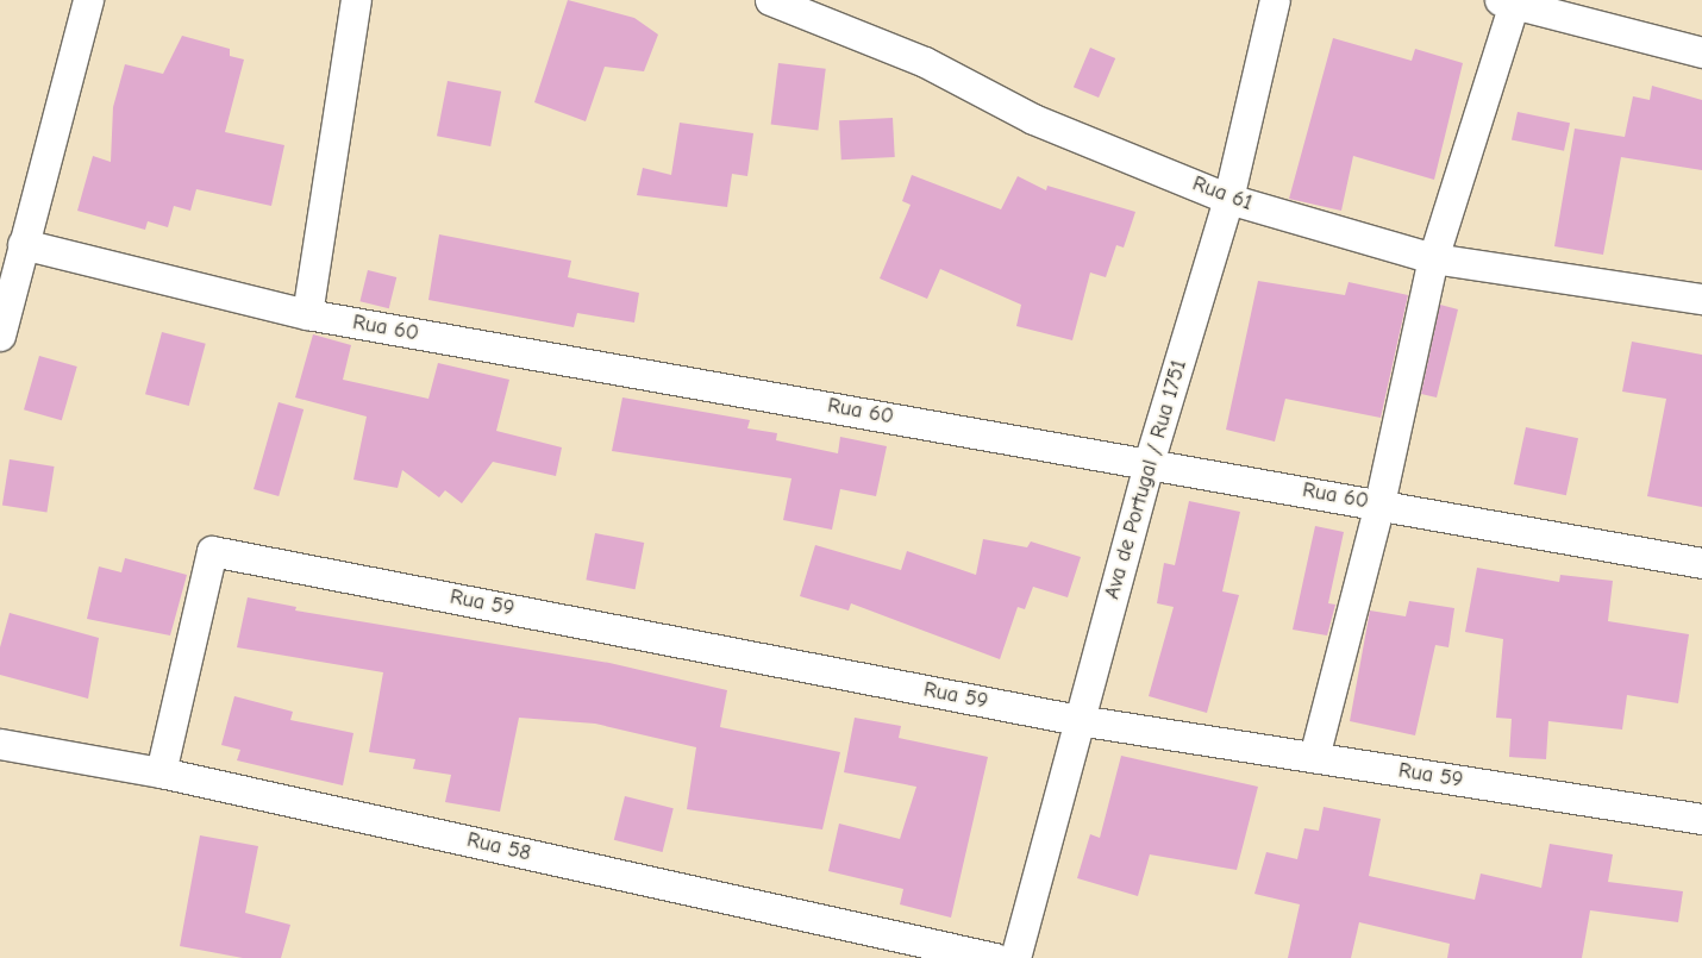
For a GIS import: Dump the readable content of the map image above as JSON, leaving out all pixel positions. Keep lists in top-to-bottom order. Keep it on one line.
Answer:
{"streets":{"street":["Rua 61","Rua 60","Ava de Portugal / Rua 1751","Rua 59","Rua 58"]},"crossings":[["Rua 61","Ava de Portugal / Rua 1751"],["Rua 60","Ava de Portugal / Rua 1751"],["Ava de Portugal / Rua 1751","Rua 59"],["Rua 59","Rua 58"]]}
